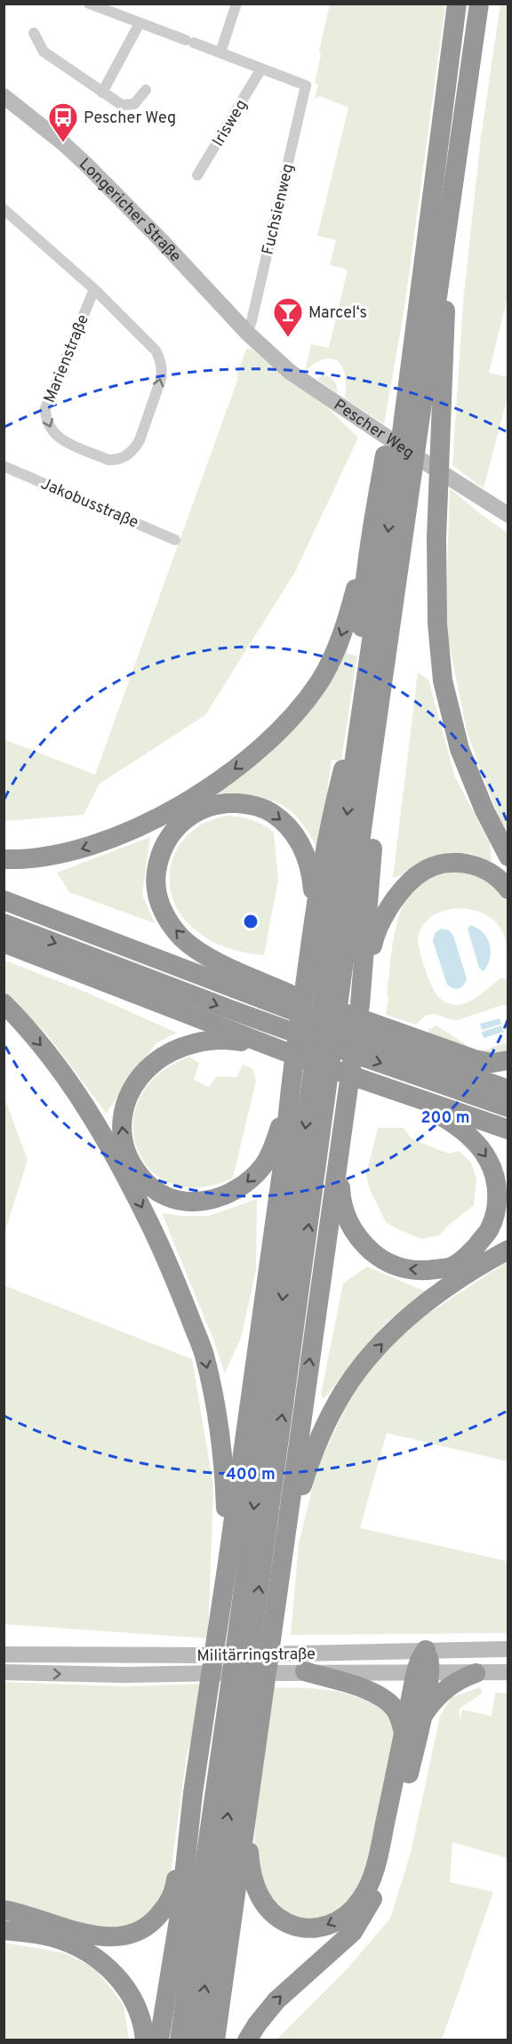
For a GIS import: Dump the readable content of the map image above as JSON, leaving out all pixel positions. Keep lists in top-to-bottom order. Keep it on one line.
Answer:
{"streets":{"main road":["Longericher Straße","Pescher Weg","Militärringstraße"],"street":["Irisweg","Fuchsienweg","Marienstraße","Jakobusstraße"]},"crossings":[["Irisweg","Fuchsienweg"],["Fuchsienweg","Longericher Straße"],["Fuchsienweg","Pescher Weg"],["Longericher Straße","Pescher Weg"]],"places":{"bus stop":["Pescher Weg"],"bar":["Marcel‘s"]},"rings":["200 m","400 m"]}
